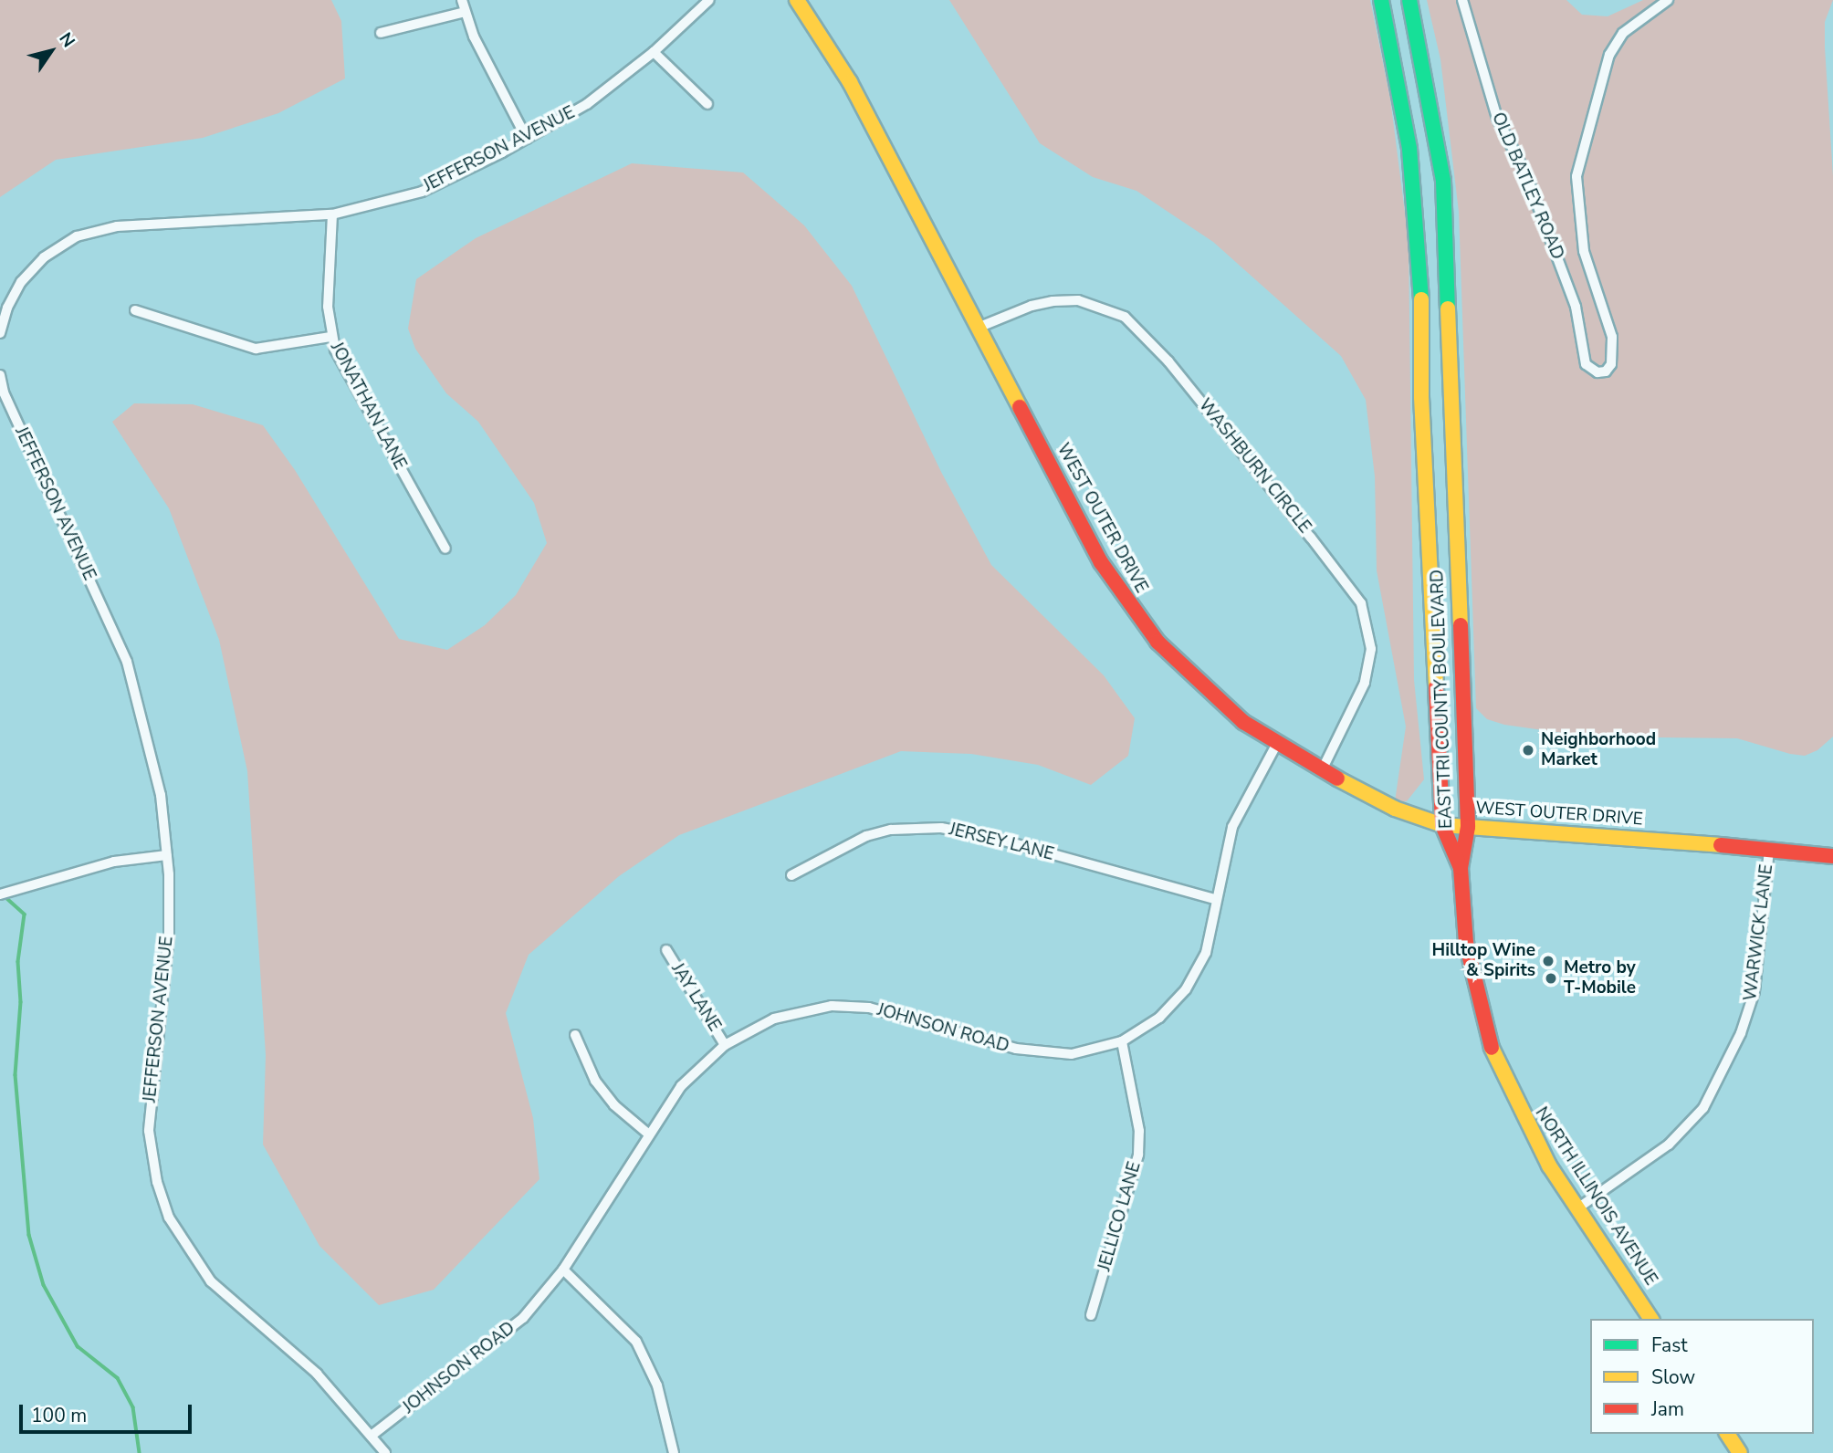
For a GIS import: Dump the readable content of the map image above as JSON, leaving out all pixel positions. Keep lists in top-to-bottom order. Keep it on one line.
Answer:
{"streets":{"main road":["WEST OUTER DRIVE","EAST TRI COUNTY BOULEVARD","NORTH ILLINOIS AVENUE"],"street":["JEFFERSON AVENUE","OLD BATLEY ROAD","JONATHAN LANE","WASHBURN CIRCLE","JERSEY LANE","WARWICK LANE","JAY LANE","JOHNSON ROAD","JELLICO LANE"]},"crossings":[["JEFFERSON AVENUE","JONATHAN LANE"],["JEFFERSON AVENUE","JOHNSON ROAD"],["WASHBURN CIRCLE","WEST OUTER DRIVE"],["WEST OUTER DRIVE","EAST TRI COUNTY BOULEVARD"],["WEST OUTER DRIVE","WARWICK LANE"],["WEST OUTER DRIVE","JOHNSON ROAD"],["EAST TRI COUNTY BOULEVARD","NORTH ILLINOIS AVENUE"],["JERSEY LANE","JOHNSON ROAD"],["WARWICK LANE","NORTH ILLINOIS AVENUE"],["JAY LANE","JOHNSON ROAD"],["JOHNSON ROAD","JELLICO LANE"]],"places":["Neighborhood Market","Hilltop Wine & Spirits","Metro by T-Mobile"],"legend":["Fast","Slow","Jam"],"scale_bar":"100 m","north":"top right"}
